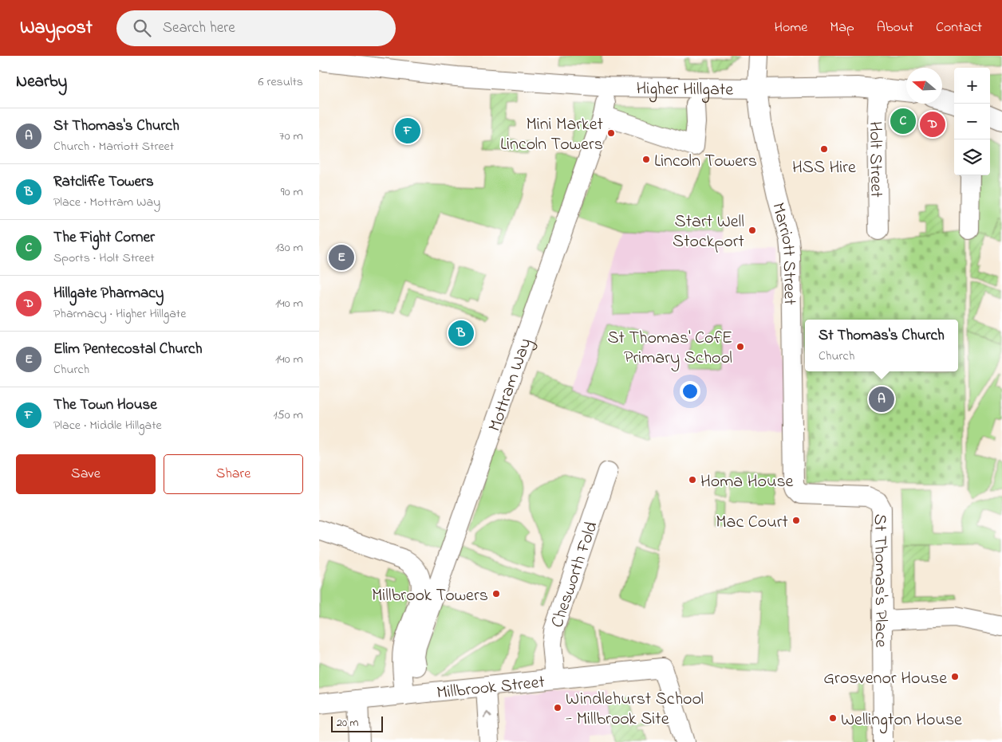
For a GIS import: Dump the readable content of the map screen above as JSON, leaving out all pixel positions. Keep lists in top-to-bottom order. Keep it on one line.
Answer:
{"streets":{"street":["Higher Hillgate","Holt Street","Marriott Street","Mottram Way","Chesworth Fold","St Thomas's Place","Millbrook Street"]},"crossings":[["Higher Hillgate","Holt Street"],["Higher Hillgate","Marriott Street"],["Marriott Street","St Thomas's Place"],["Chesworth Fold","Millbrook Street"]],"places":["Mini Market Lincoln Towers","HSS Hire","Lincoln Towers","Start Well Stockport","St Thomas' CofE Primary School","Homa House","Mac Court","Millbrook Towers","Grosvenor House","Windlehurst School - Millbrook Site","Wellington House"],"scale_bar":"20 m","north":"left","page":{"header":"Waypost","search":"Search here","nav":["Home","Map","About","Contact"],"heading":["Nearby","6 results"],"map_buttons":["+","−"],"pins":["C","D","F","E","B","A"],"list":[{"mark":"A","name":"St Thomas's Church","note":"Church · Marriott Street","value":"70 m"},{"mark":"B","name":"Ratcliffe Towers","note":"Place · Mottram Way","value":"90 m"},{"mark":"C","name":"The Fight Corner","note":"Sports · Holt Street","value":"130 m"},{"mark":"D","name":"Hillgate Pharmacy","note":"Pharmacy · Higher Hillgate","value":"140 m"},{"mark":"E","name":"Elim Pentecostal Church","note":"Church","value":"140 m"},{"mark":"F","name":"The Town House","note":"Place · Middle Hillgate","value":"150 m"}],"popup":["St Thomas's Church","Church"],"buttons":["Save","Share"],"scale":"20 m"}}
